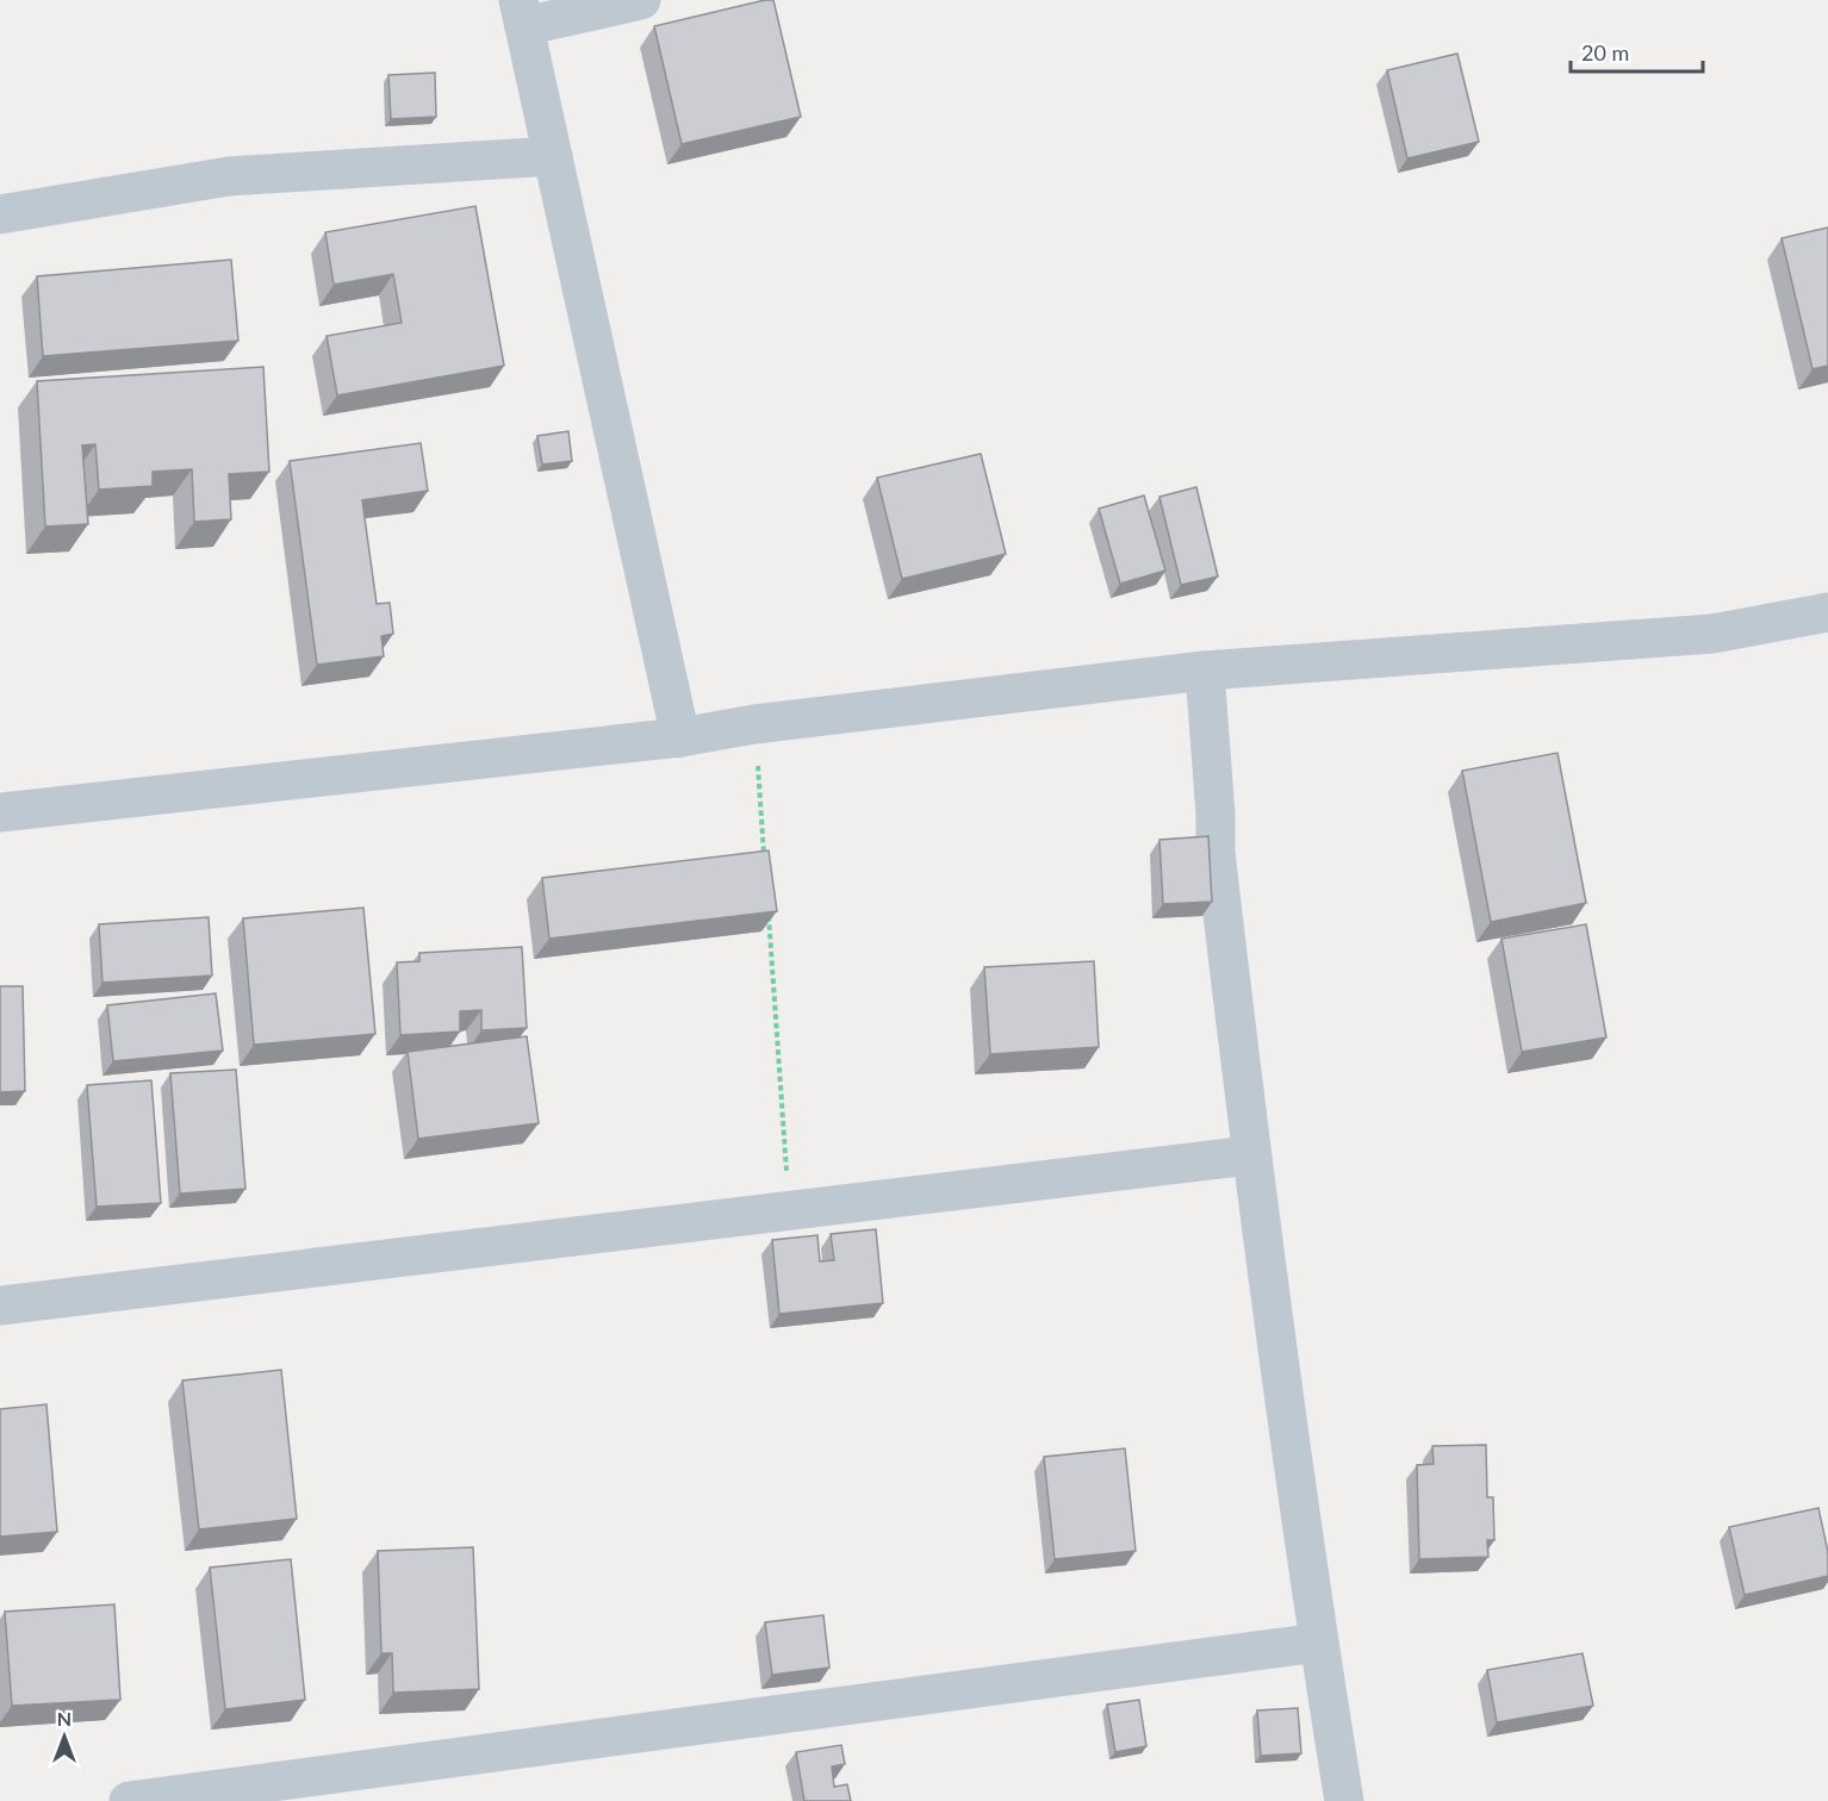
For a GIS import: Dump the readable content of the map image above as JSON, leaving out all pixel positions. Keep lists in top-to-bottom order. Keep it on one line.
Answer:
{"scale_bar":"20 m","north":"top"}
